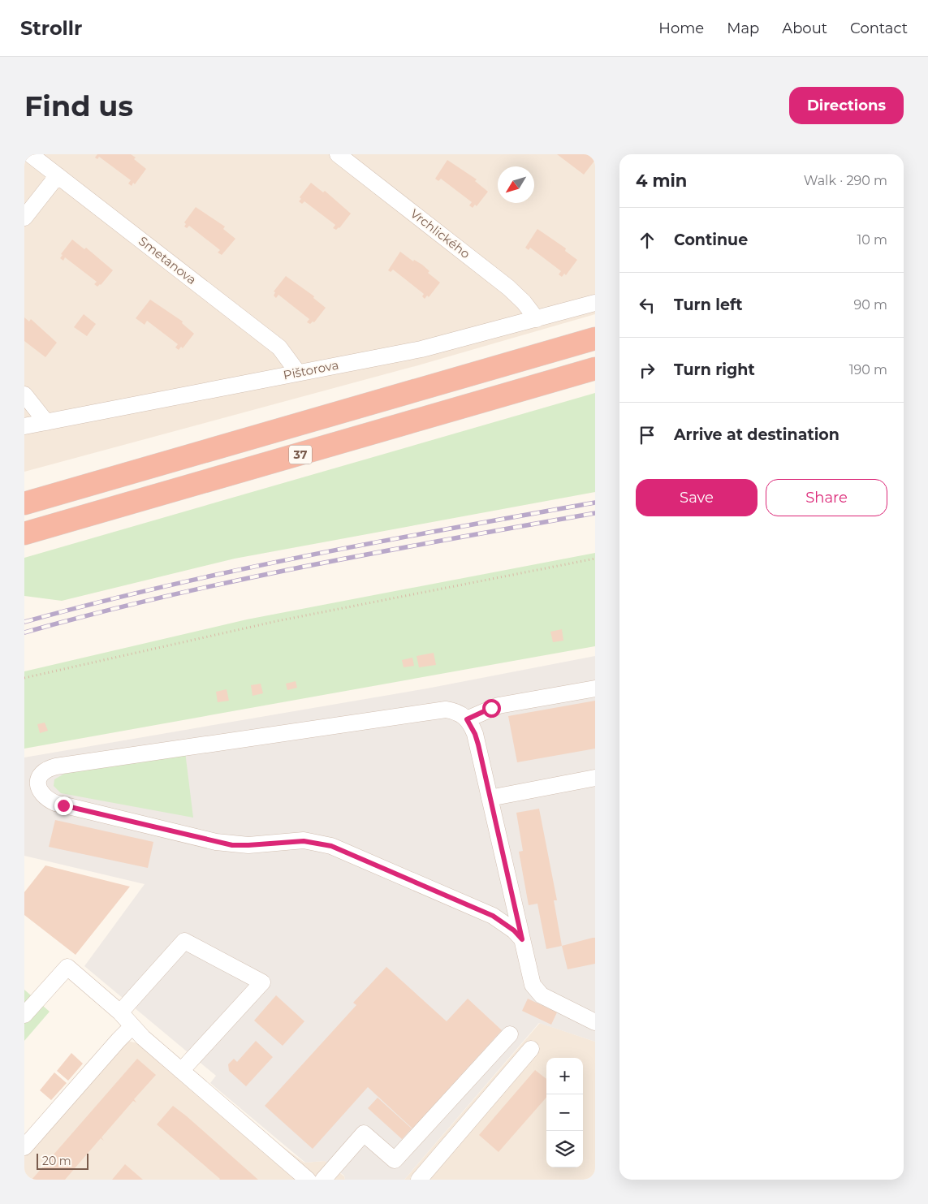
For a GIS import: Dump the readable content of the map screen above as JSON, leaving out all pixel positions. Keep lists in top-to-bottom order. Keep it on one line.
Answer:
{"streets":{"highway":["37"],"street":["Vrchlického","Smetanova","Pištorova"]},"crossings":[["Vrchlického","Pištorova"],["Smetanova","Pištorova"]],"scale_bar":"20 m","north":"bottom left","page":{"header":"Strollr","nav":["Home","Map","About","Contact"],"buttons":["Directions",["Save","Share"]],"title":"Find us","heading":["4 min","Walk · 290 m"],"list":[["Continue","10 m"],["Turn left","90 m"],["Turn right","190 m"],"Arrive at destination"],"map_buttons":["+","−"],"scale":"20 m"}}
